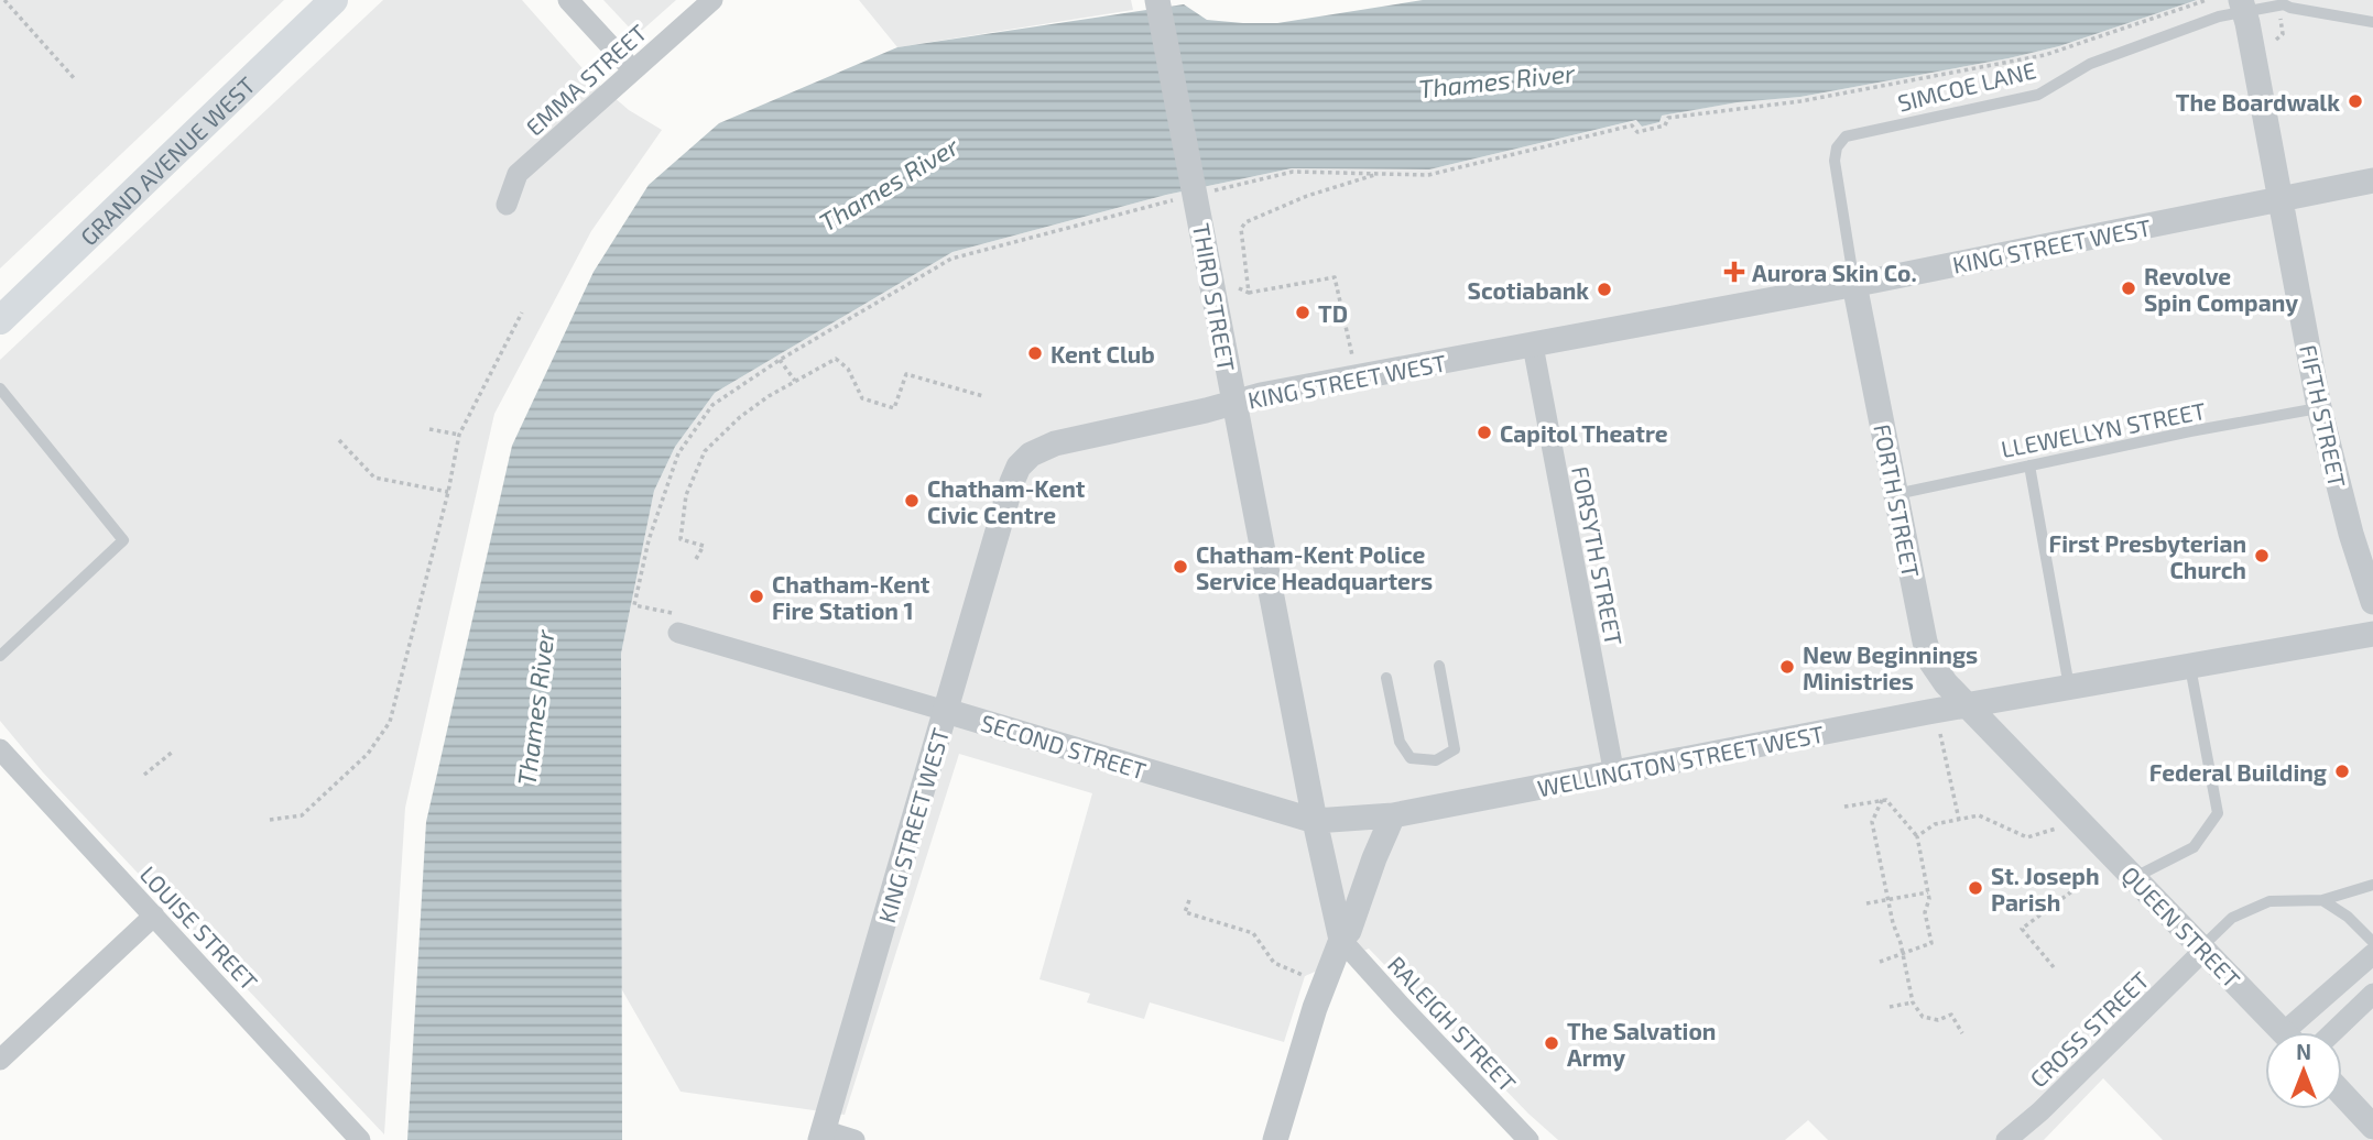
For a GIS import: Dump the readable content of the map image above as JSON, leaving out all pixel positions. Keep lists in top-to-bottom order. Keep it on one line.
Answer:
{"streets":{"main road":["GRAND AVENUE WEST"],"street":["EMMA STREET","KING STREET WEST","THIRD STREET","FIFTH STREET","FORTH STREET","FORSYTH STREET","SECOND STREET","WELLINGTON STREET WEST","QUEEN STREET","LOUISE STREET","RALEIGH STREET","CROSS STREET"],"lane":["SIMCOE LANE","LLEWELLYN STREET"]},"crossings":[["SIMCOE LANE","KING STREET WEST"],["SIMCOE LANE","FORTH STREET"],["KING STREET WEST","THIRD STREET"],["KING STREET WEST","FIFTH STREET"],["KING STREET WEST","FORTH STREET"],["KING STREET WEST","FORSYTH STREET"],["KING STREET WEST","SECOND STREET"],["THIRD STREET","SECOND STREET"],["THIRD STREET","WELLINGTON STREET WEST"],["FIFTH STREET","LLEWELLYN STREET"],["LLEWELLYN STREET","FORTH STREET"],["FORTH STREET","WELLINGTON STREET WEST"],["FORTH STREET","QUEEN STREET"],["FORSYTH STREET","WELLINGTON STREET WEST"],["SECOND STREET","WELLINGTON STREET WEST"],["WELLINGTON STREET WEST","QUEEN STREET"],["QUEEN STREET","CROSS STREET"]],"water":["Thames River"],"places":{"other":["The Boardwalk","Revolve Spin Company","Scotiabank","TD","Kent Club","Capitol Theatre","Chatham-Kent Civic Centre","First Presbyterian Church","Chatham-Kent Police Service Headquarters","Chatham-Kent Fire Station 1","New Beginnings Ministries","Federal Building","St. Joseph Parish","The Salvation Army"],"health":["Aurora Skin Co."]},"north":"top"}
